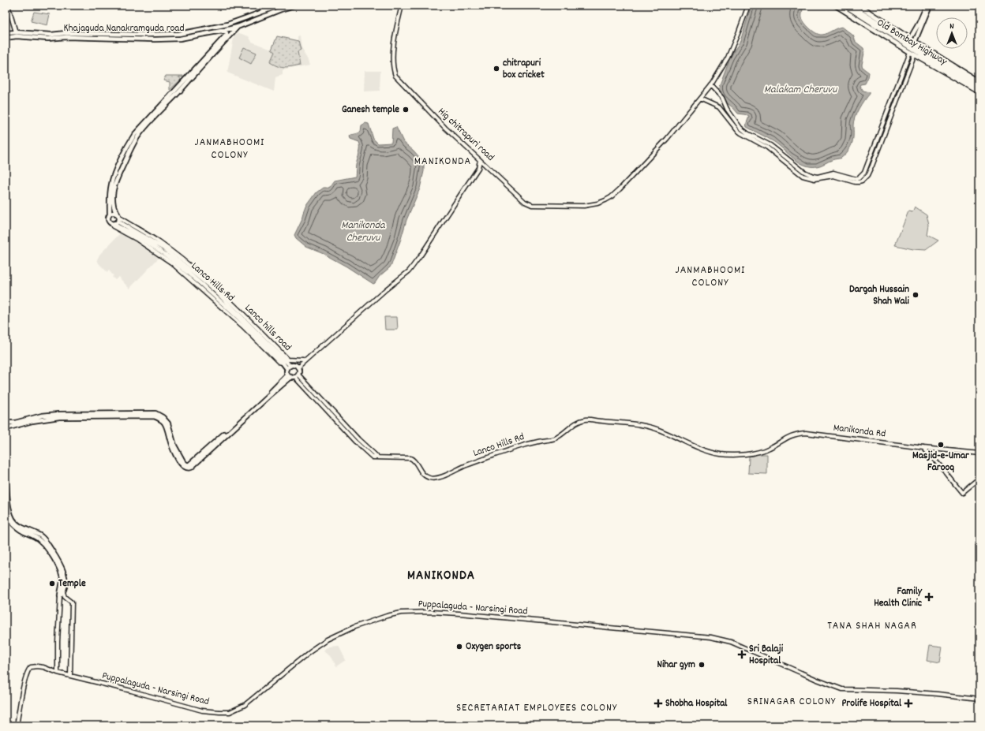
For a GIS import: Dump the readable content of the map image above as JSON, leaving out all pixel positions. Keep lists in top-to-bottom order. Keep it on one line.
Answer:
{"streets":{"main road":["Khajaguda Nanakramguda road","Old Bombay Highway","Lanco Hills Rd"],"street":["Hig chitrapuri road","Lanco hills road","Manikonda Rd","Puppalaguda - Narsingi Road"]},"crossings":[["Lanco Hills Rd","Lanco hills road"],["Lanco Hills Rd","Manikonda Rd"]],"districts":["JANMABHOOMI COLONY","MANIKONDA","JANMABHOOMI COLONY","MANIKONDA","TANA SHAH NAGAR","SRINAGAR COLONY","SECRETARIAT EMPLOYEES COLONY"],"water":["Malakam Cheruvu","Manikonda Cheruvu"],"places":{"other":["chitrapuri box cricket","Ganesh temple","Dargah Hussain Shah Wali","Masjid-e-Umar Farooq","Temple","Oxygen sports","Nihar gym"],"health":["Family Health Clinic","Sri Balaji Hospital","Shobha Hospital","Prolife Hospital"]},"north":"top"}
